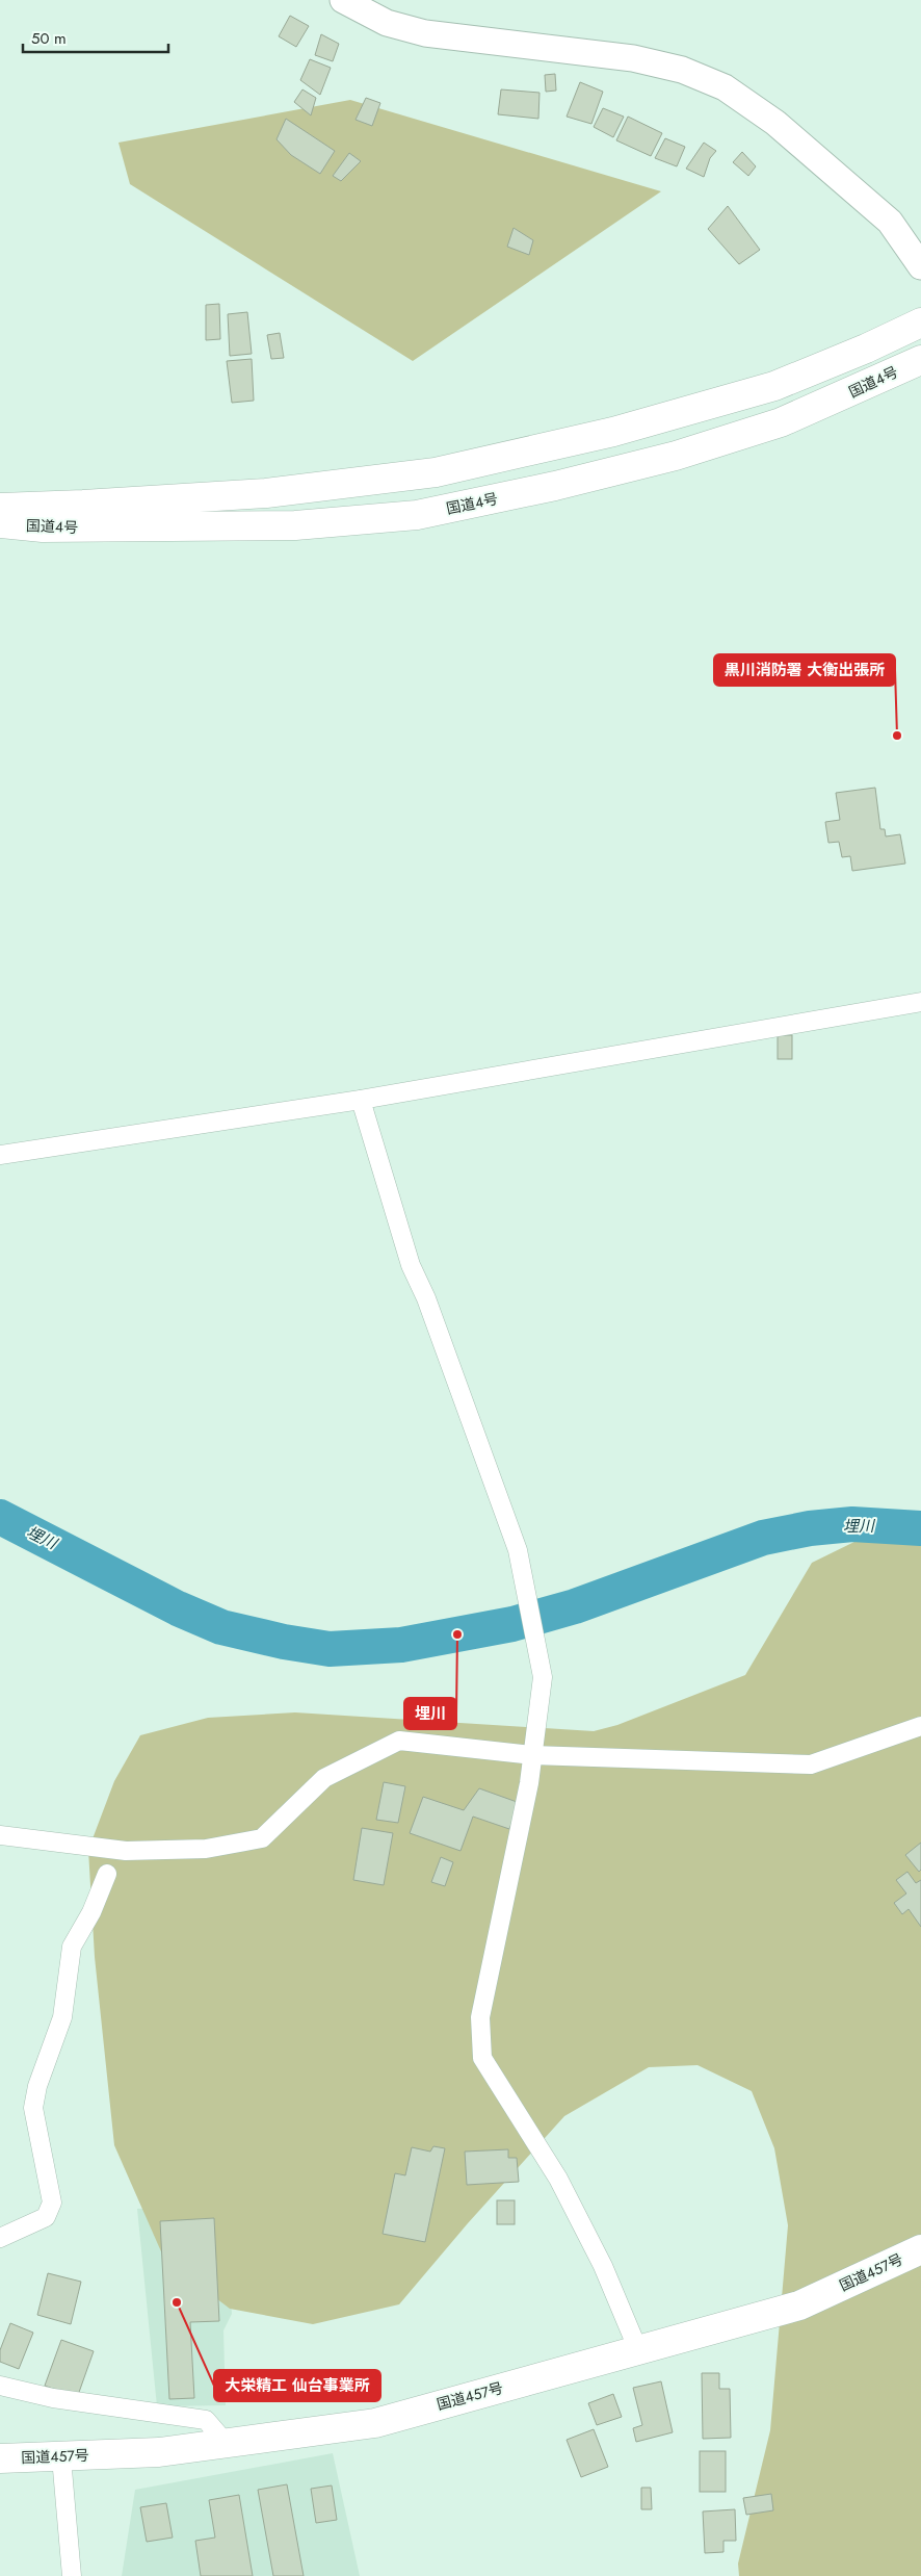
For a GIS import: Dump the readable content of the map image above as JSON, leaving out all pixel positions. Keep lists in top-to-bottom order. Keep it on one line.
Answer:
{"streets":{"highway":["国道4号","国道457号"]},"water":["埋川"],"places":["黒川消防署 大衡出張所","埋川","大栄精工 仙台事業所"],"scale_bar":"50 m"}
